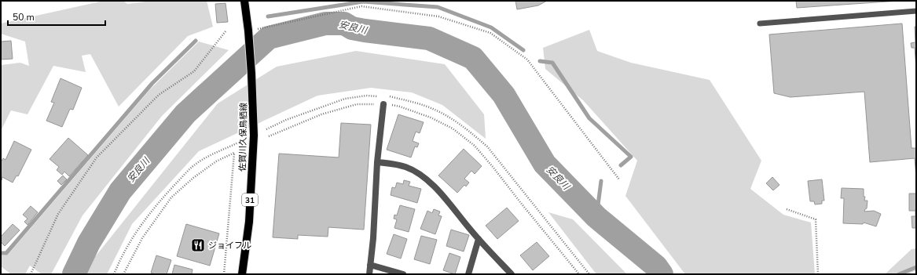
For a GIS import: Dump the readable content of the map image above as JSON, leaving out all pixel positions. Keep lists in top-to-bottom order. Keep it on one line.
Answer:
{"streets":{"main road":["佐賀川久保鳥栖線","31"]},"water":["安良川"],"places":{"restaurant":["ジョイフル"]},"scale_bar":"50 m"}
